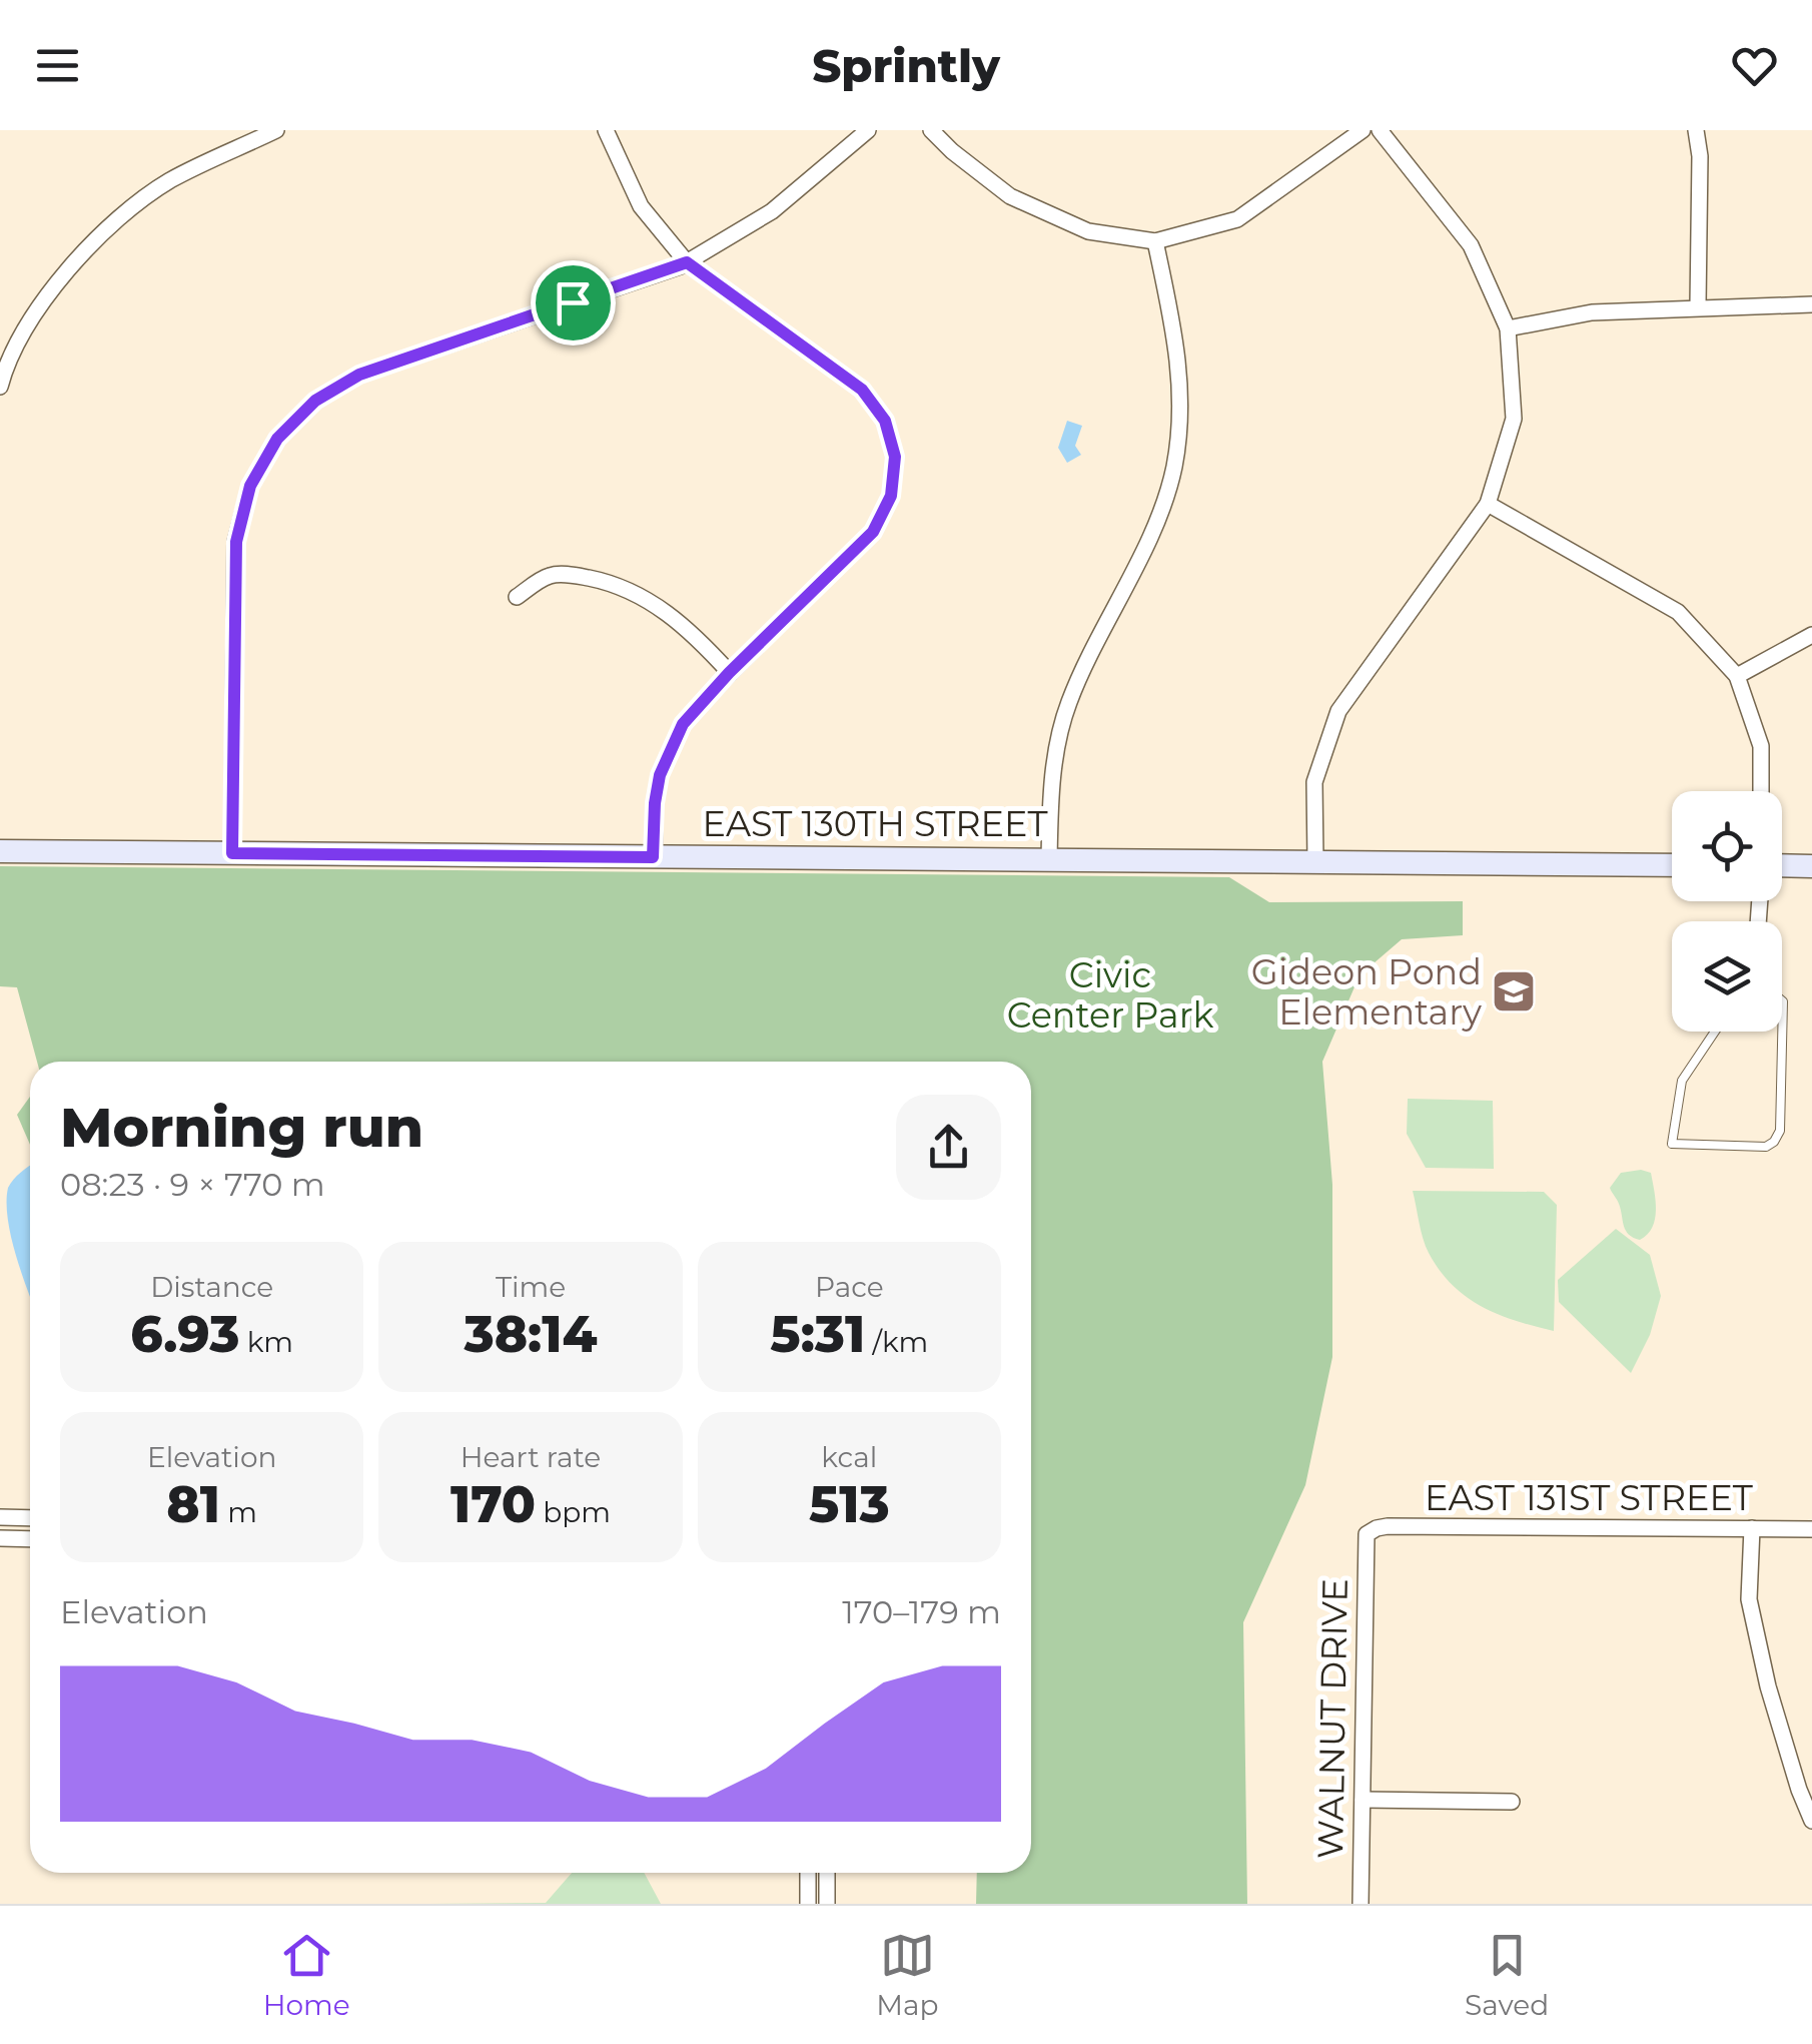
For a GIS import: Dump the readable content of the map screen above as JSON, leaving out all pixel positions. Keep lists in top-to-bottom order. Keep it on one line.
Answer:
{"streets":{"street":["EAST 130TH STREET","EAST 131ST STREET","WALNUT DRIVE"]},"crossings":[["EAST 131ST STREET","WALNUT DRIVE"]],"parks":["Civic Center Park"],"places":{"school or university":["Gideon Pond Elementary"]},"page":{"header":"Sprintly","heading":["Morning run","08:23 · 9 × 770 m"],"stats":[["Distance","6.93 km"],["Time","38:14"],["Pace","5:31 /km"],["Elevation","81 m"],["Heart rate","170 bpm"],["kcal","513"]],"chart":["Elevation","170–179 m"],"tabs":["Home","Map","Saved"]}}
